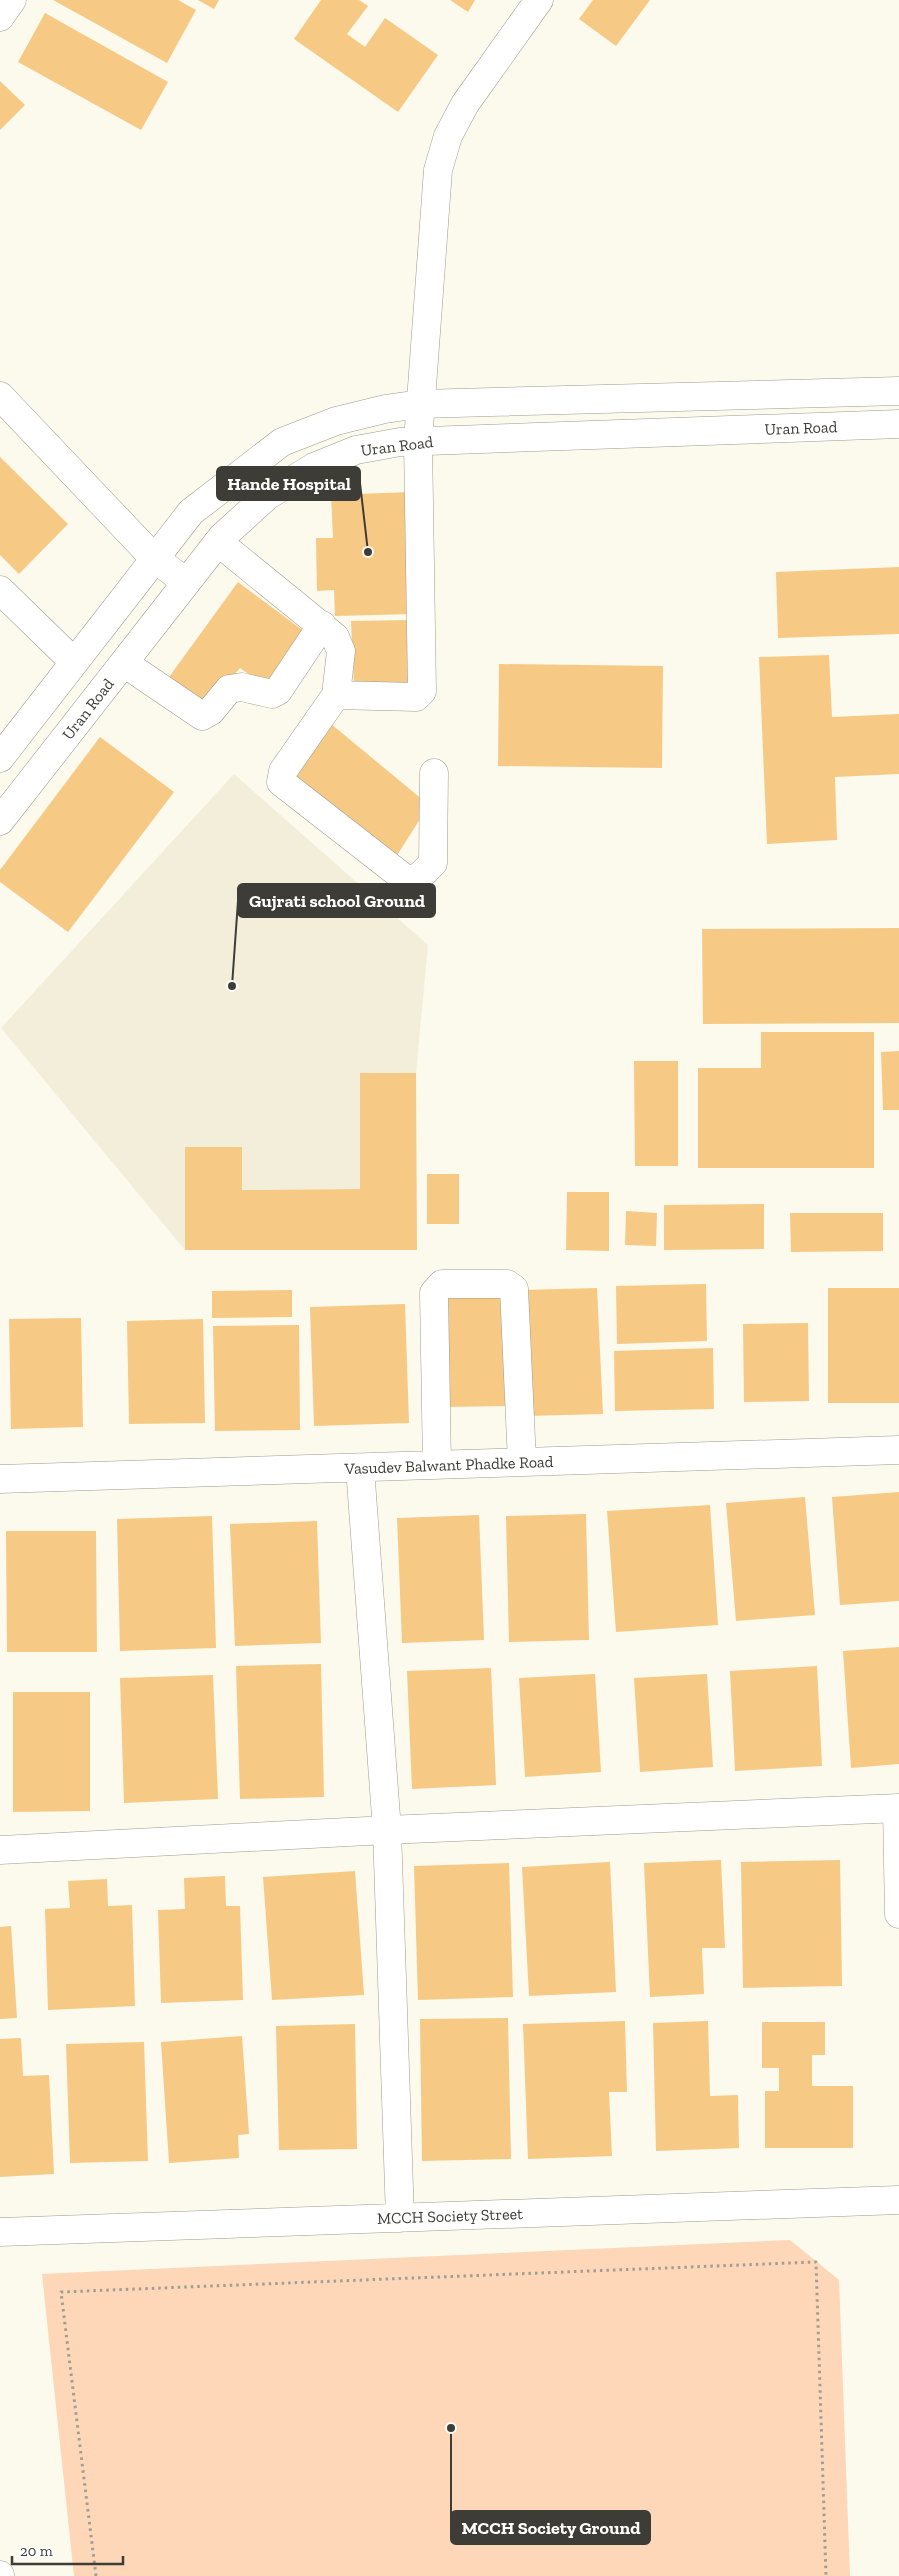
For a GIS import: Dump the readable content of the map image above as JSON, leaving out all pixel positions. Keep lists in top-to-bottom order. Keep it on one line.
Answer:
{"streets":{"street":["Uran Road","Vasudev Balwant Phadke Road","MCCH Society Street"]},"places":["Hande Hospital","Gujrati school Ground","MCCH Society Ground"],"scale_bar":"20 m"}
